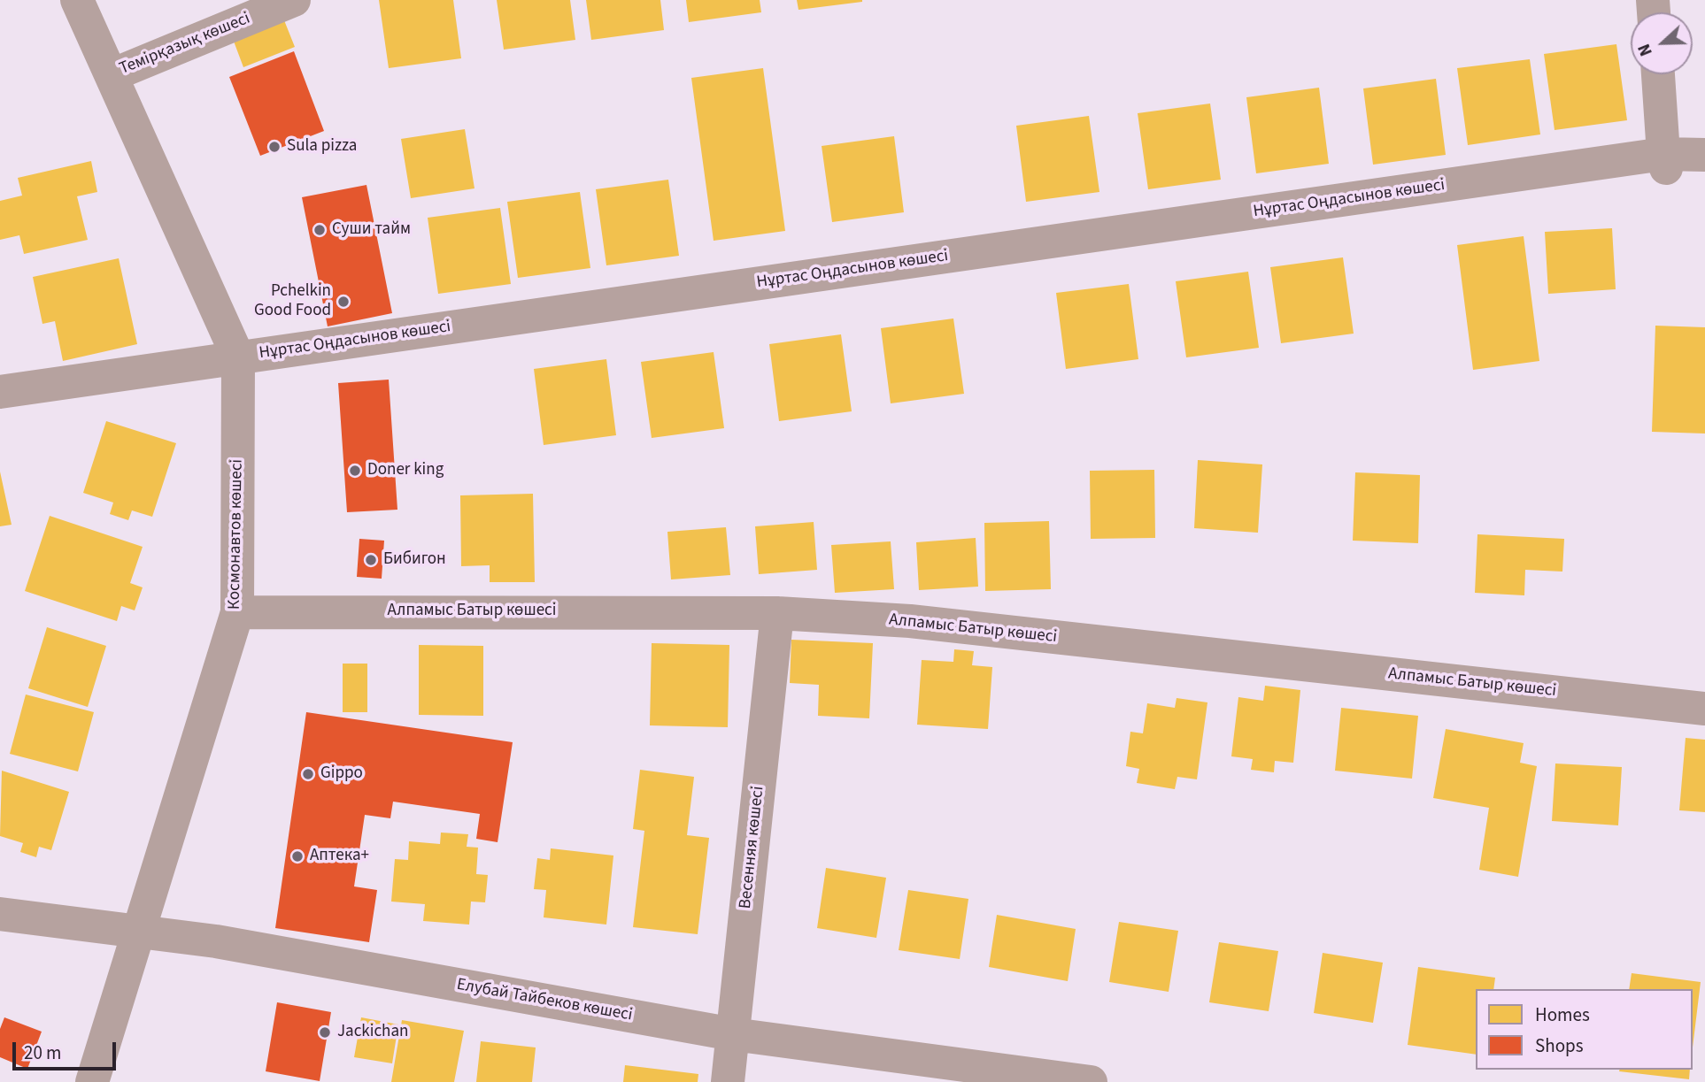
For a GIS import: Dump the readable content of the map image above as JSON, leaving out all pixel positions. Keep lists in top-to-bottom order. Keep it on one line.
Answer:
{"streets":{"street":["Темірқазық көшесі","Нұртас Оңдасынов көшесі","Космонавтов көшесі","Алпамыс Батыр көшесі","Весенняя көшесі","Елубай Тайбеков көшесі"]},"crossings":[["Темірқазық көшесі","Космонавтов көшесі"],["Нұртас Оңдасынов көшесі","Космонавтов көшесі"],["Космонавтов көшесі","Алпамыс Батыр көшесі"],["Космонавтов көшесі","Елубай Тайбеков көшесі"],["Алпамыс Батыр көшесі","Весенняя көшесі"],["Весенняя көшесі","Елубай Тайбеков көшесі"]],"places":["Sula pizza","Суши тайм","Pchelkin Good Food","Doner king","Бибигон","Gippo","Аптека+","Jackichan"],"legend":["Homes","Shops"],"scale_bar":"20 m","north":"left"}
